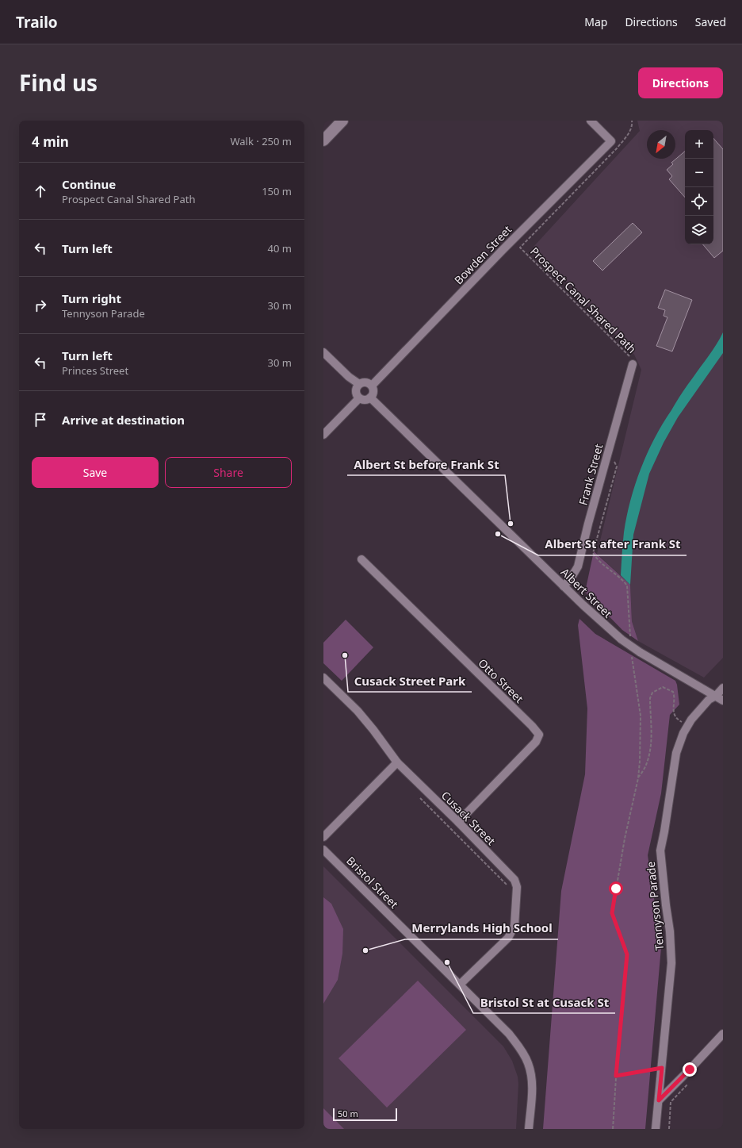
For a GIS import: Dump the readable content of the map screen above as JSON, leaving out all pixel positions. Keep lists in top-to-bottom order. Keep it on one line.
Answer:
{"streets":{"street":["Bowden Street","Frank Street","Albert Street","Otto Street","Cusack Street","Bristol Street","Tennyson Parade"],"path":["Prospect Canal Shared Path"]},"crossings":[["Bowden Street","Albert Street"],["Prospect Canal Shared Path","Frank Street"],["Frank Street","Albert Street"],["Albert Street","Tennyson Parade"],["Otto Street","Cusack Street"],["Cusack Street","Bristol Street"]],"places":["Albert St before Frank St","Albert St after Frank St","Cusack Street Park","Merrylands High School","Bristol St at Cusack St"],"scale_bar":"50 m","north":"bottom left","page":{"header":"Trailo","nav":["Map","Directions","Saved"],"title":"Find us","buttons":["Directions",["Save","Share"]],"heading":["4 min","Walk · 250 m"],"map_buttons":["+","−"],"list":[["Continue","Prospect Canal Shared Path","150 m"],["Turn left","40 m"],["Turn right","Tennyson Parade","30 m"],["Turn left","Princes Street","30 m"],"Arrive at destination"],"scale":"50 m"}}
